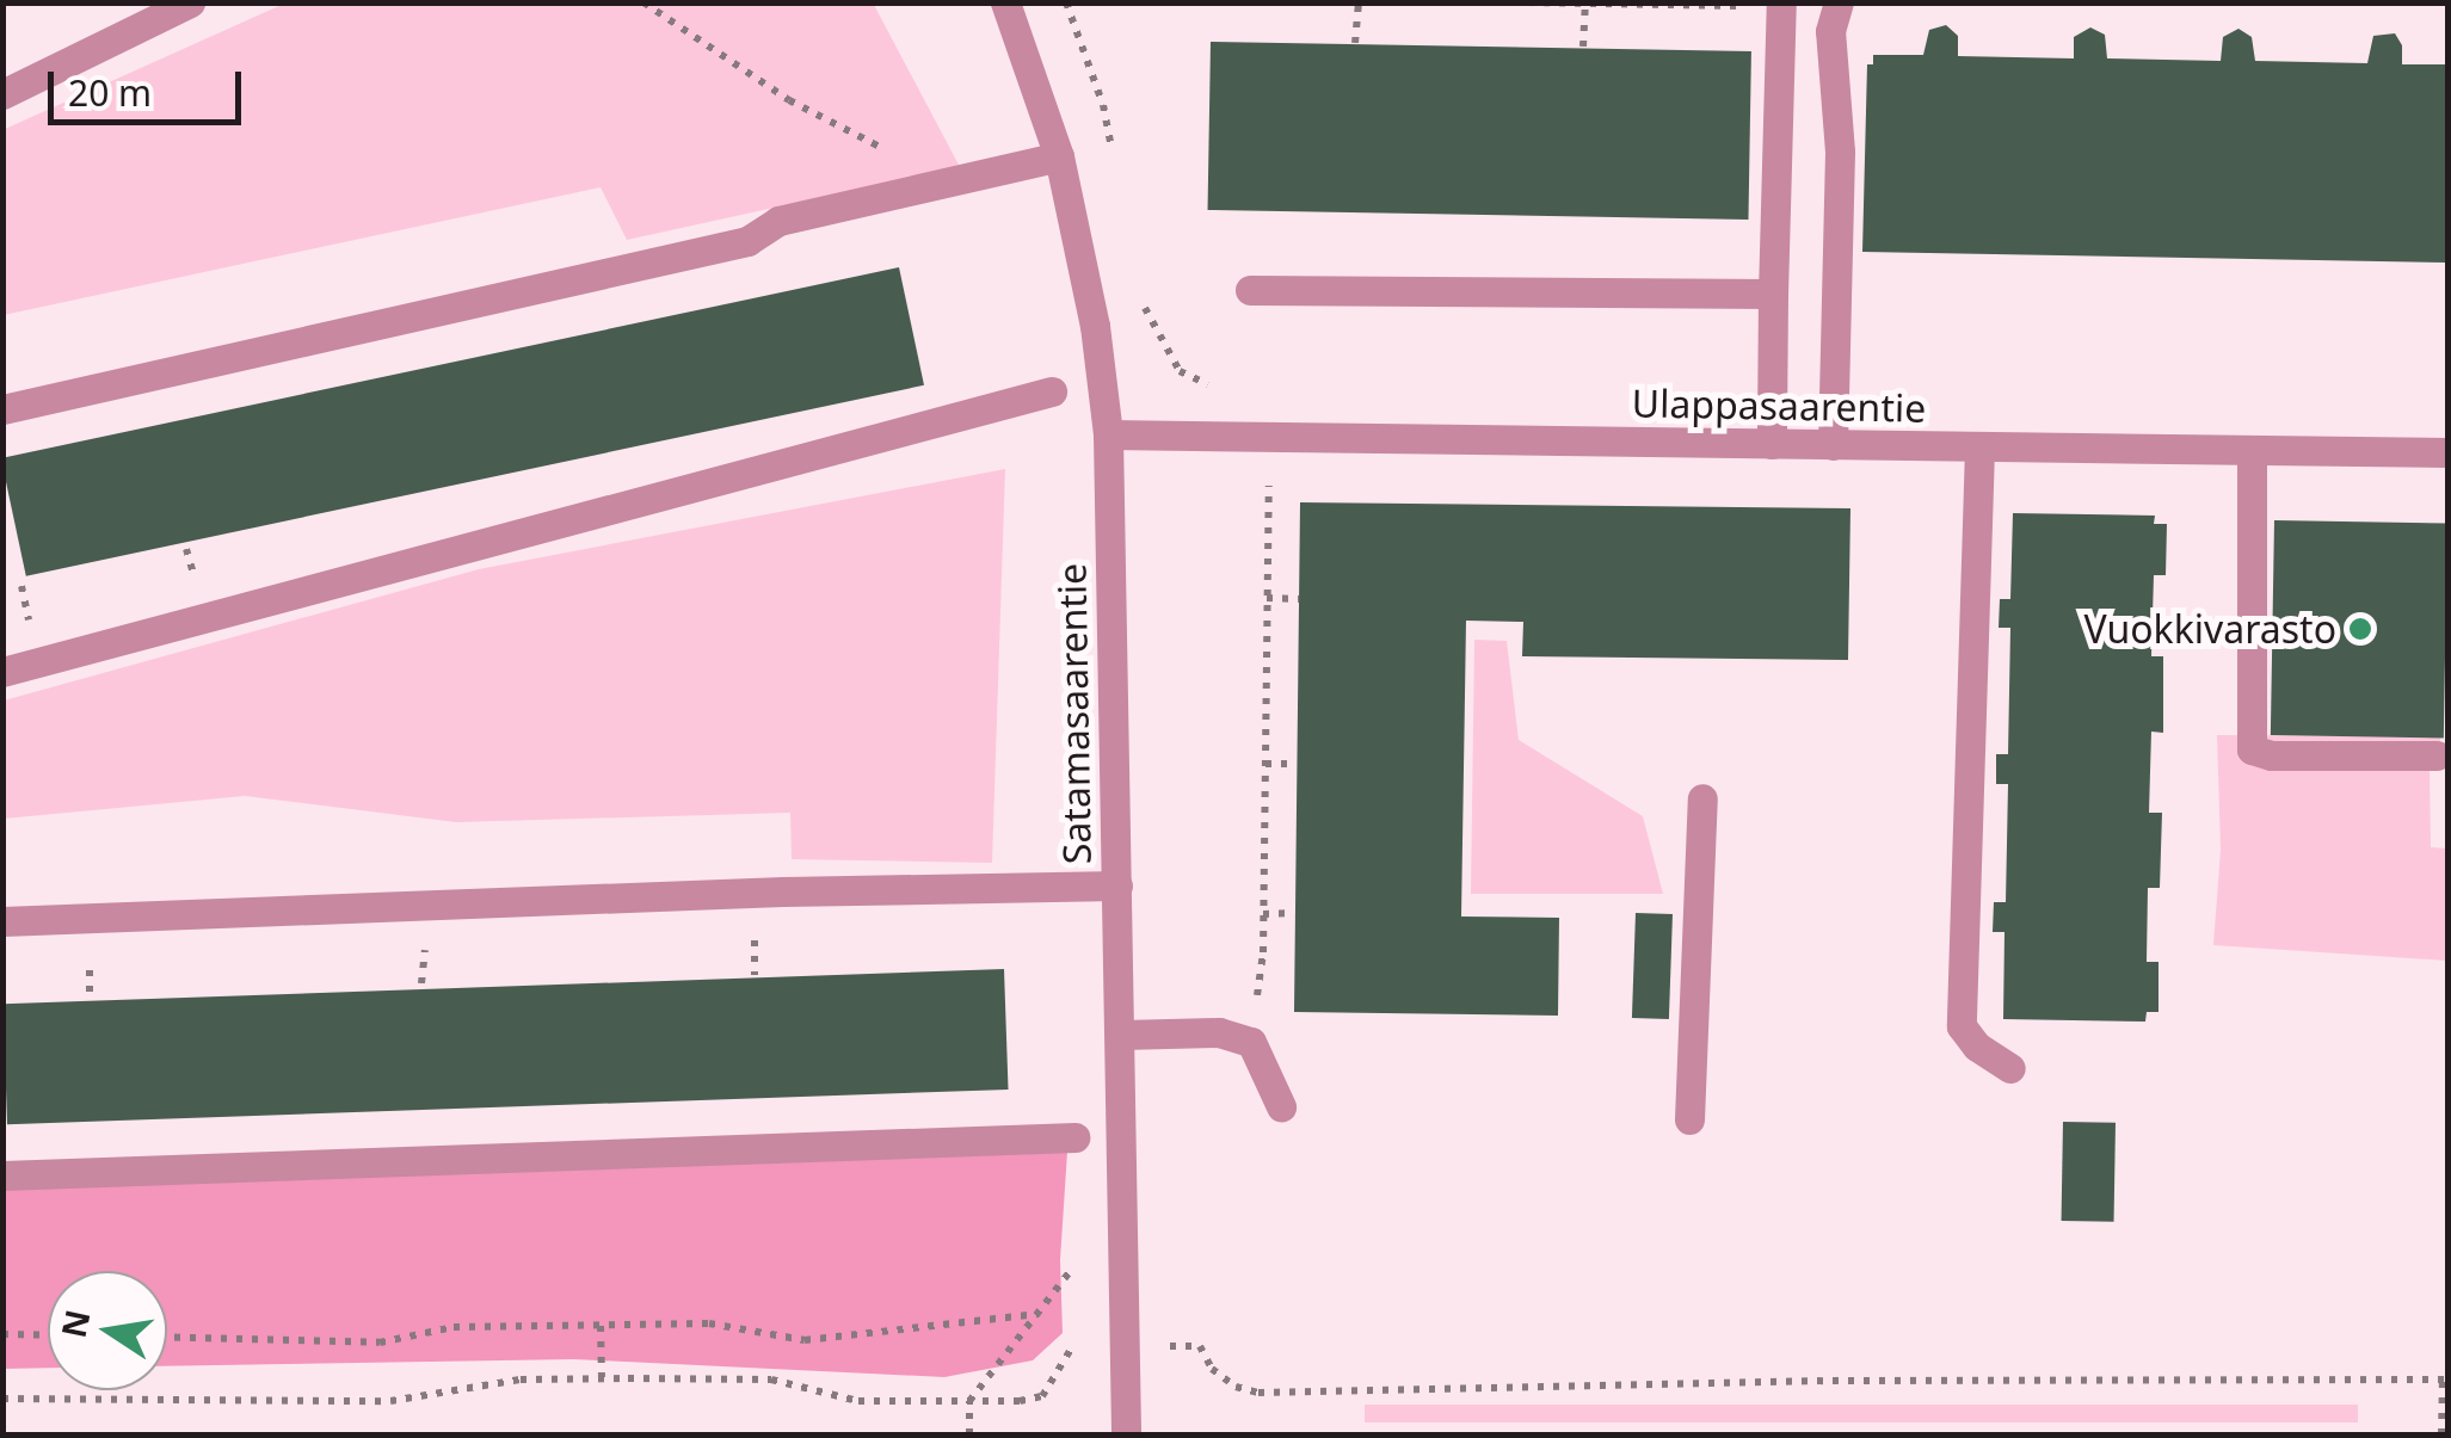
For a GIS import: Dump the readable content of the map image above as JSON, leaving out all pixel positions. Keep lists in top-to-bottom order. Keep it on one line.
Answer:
{"streets":{"street":["Ulappasaarentie","Satamasaarentie"]},"crossings":[["Ulappasaarentie","Satamasaarentie"]],"places":["Vuokkivarasto"],"scale_bar":"20 m","north":"left"}
